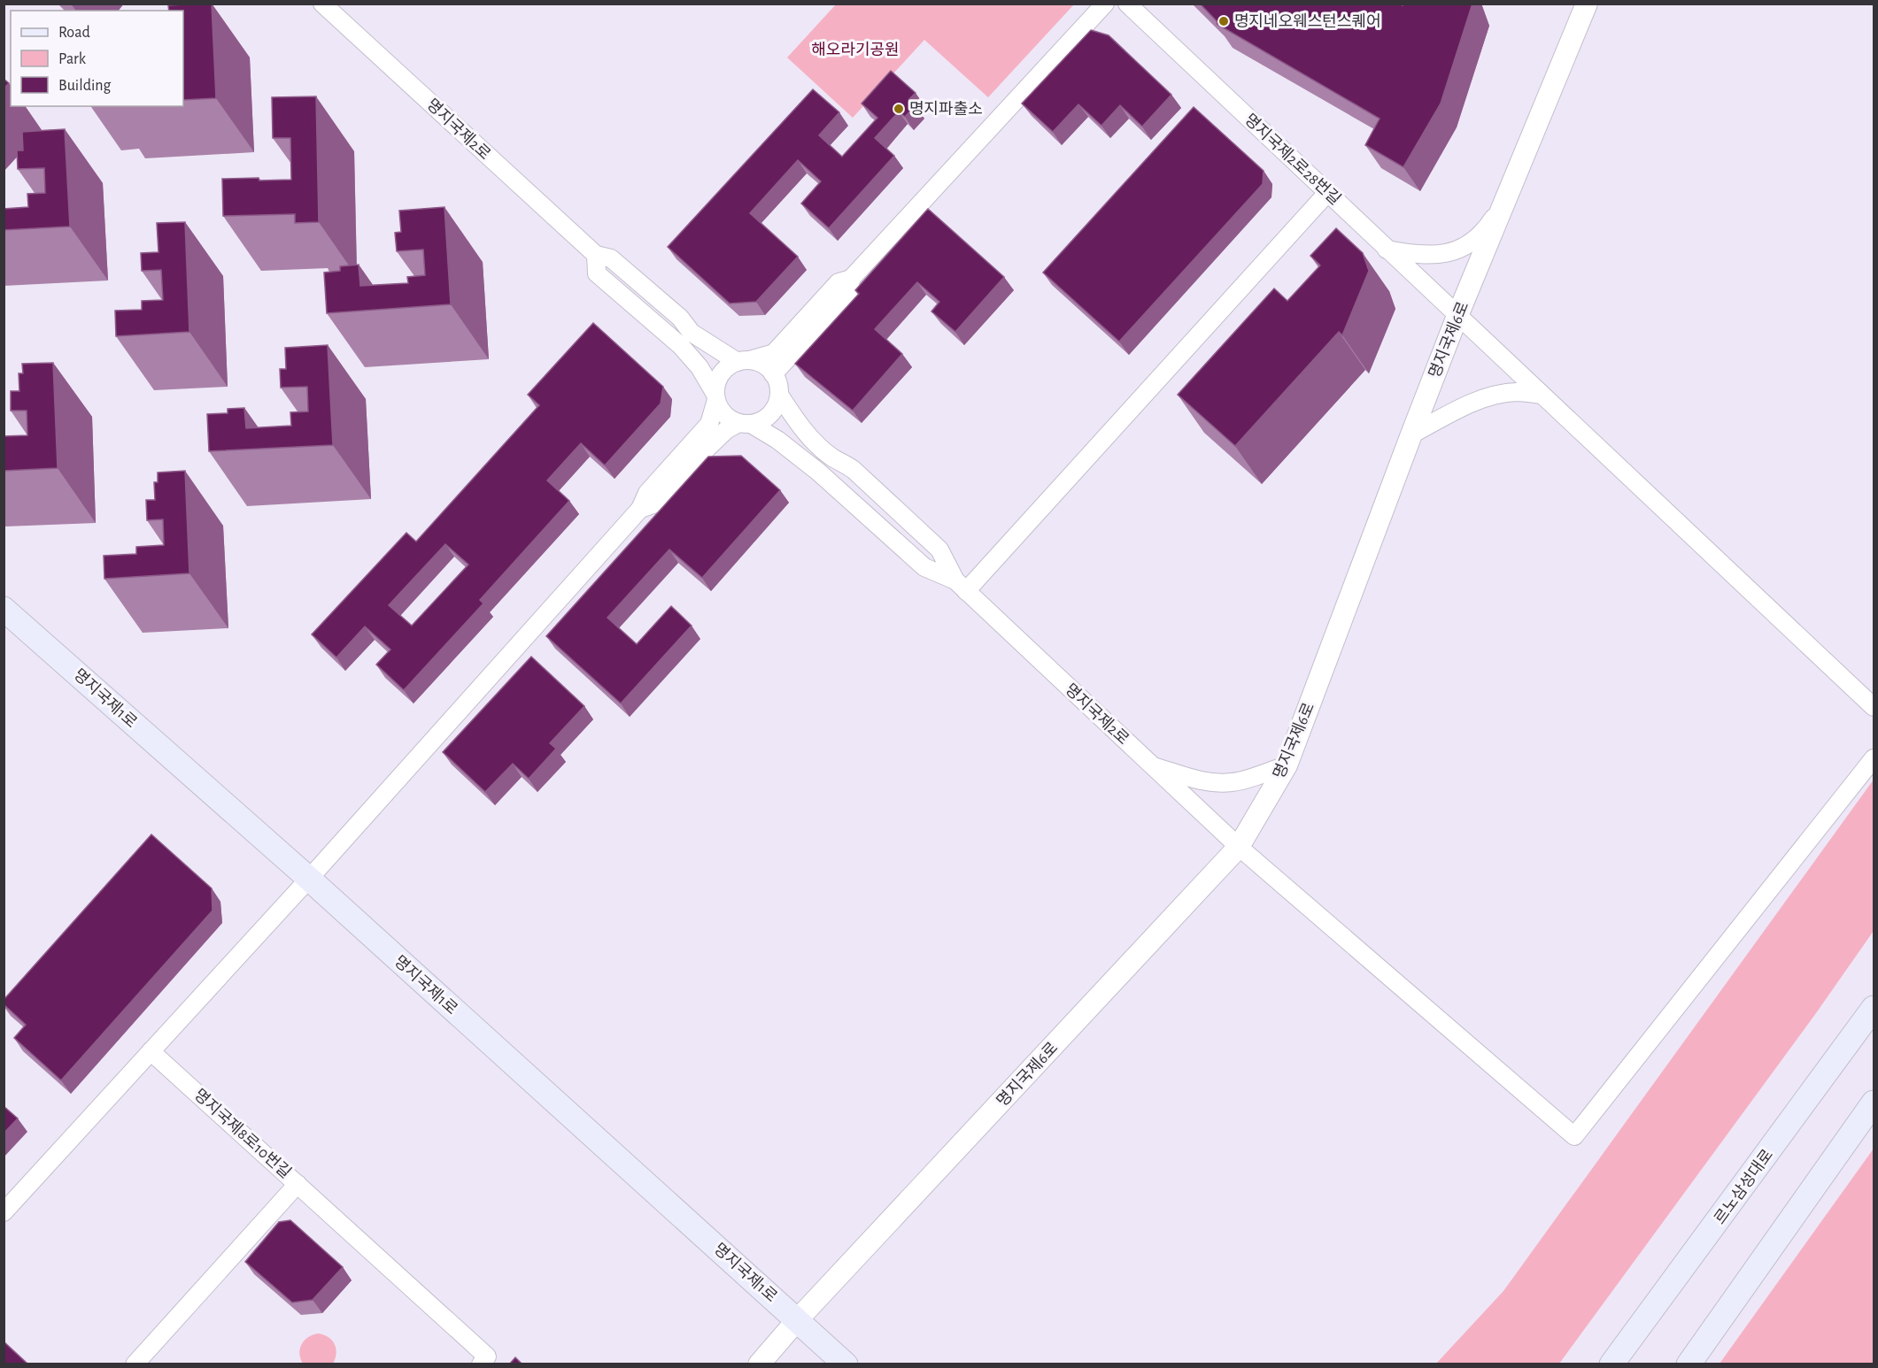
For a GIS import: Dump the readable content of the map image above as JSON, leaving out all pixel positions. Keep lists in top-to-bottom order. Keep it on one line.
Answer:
{"streets":{"main road":["명지국제1로","르노삼성대로"],"street":["명지국제2로","명지국제2로28번길","명지국제6로","명지국제8로10번길"]},"crossings":[["명지국제2로","명지국제6로"],["명지국제2로28번길","명지국제6로"],["명지국제6로","명지국제1로"]],"parks":["해오라기공원"],"places":["명지네오웨스턴스퀘어","명지파출소"],"legend":["Road","Park","Building"]}
